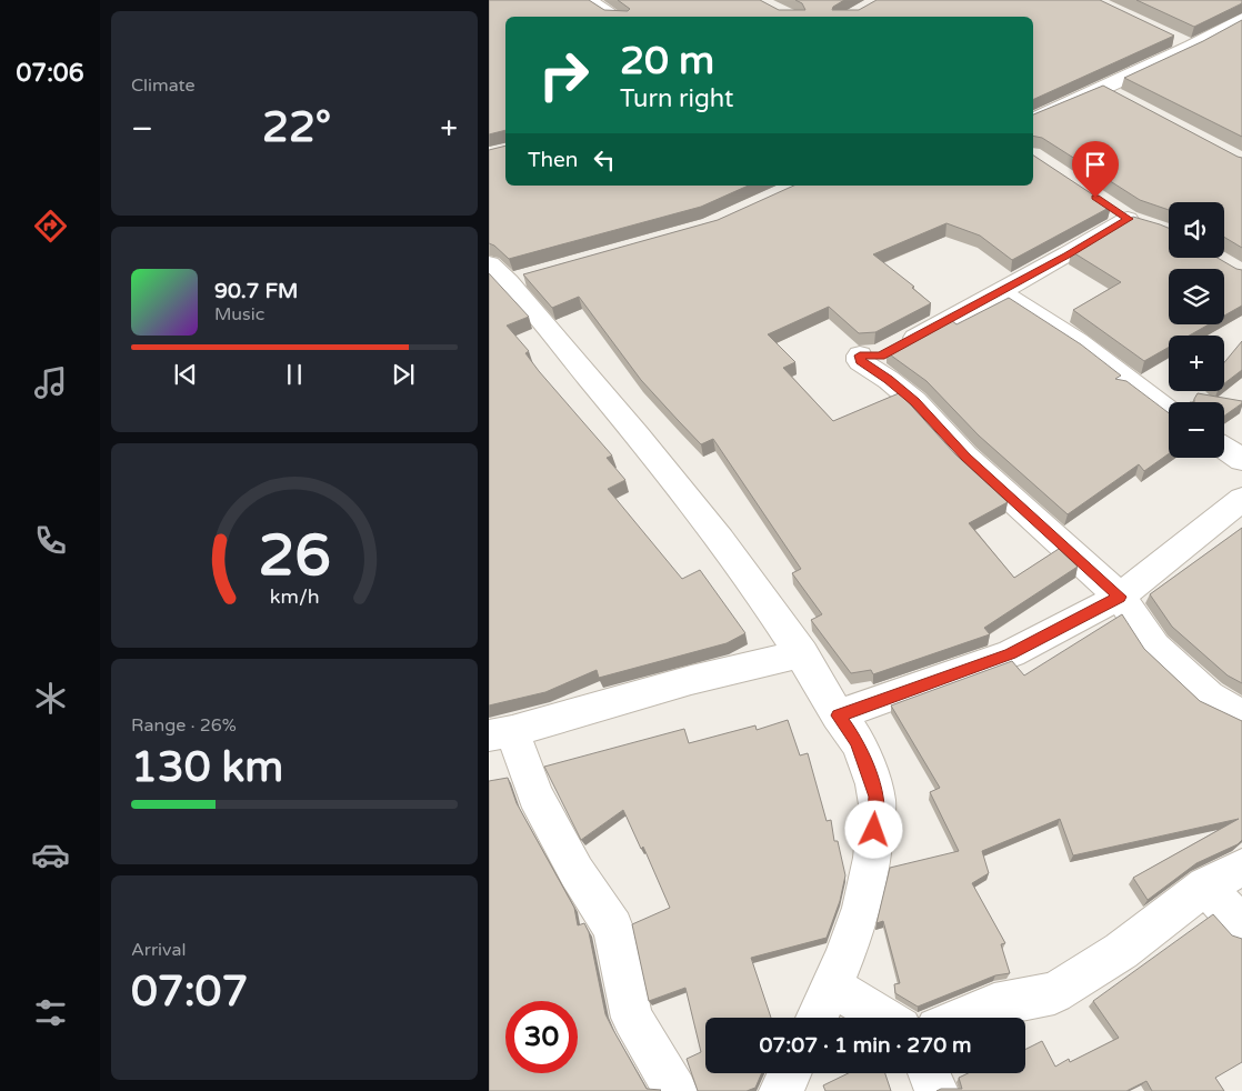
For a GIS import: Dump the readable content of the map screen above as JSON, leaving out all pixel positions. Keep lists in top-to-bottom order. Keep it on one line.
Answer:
{"page":{"tabs":"07:06","tile":["Climate",["Range · 26%","130 km"],["Arrival","07:07"]],"turn":["20 m","Turn right"],"heat":["−","22°","+"],"then":"Then","map_buttons":["+","−"],"song":["90.7 FM","Music"],"limit":"30","trip":"07:07 · 1 min · 270 m","gauge":["26","km/h"]}}
